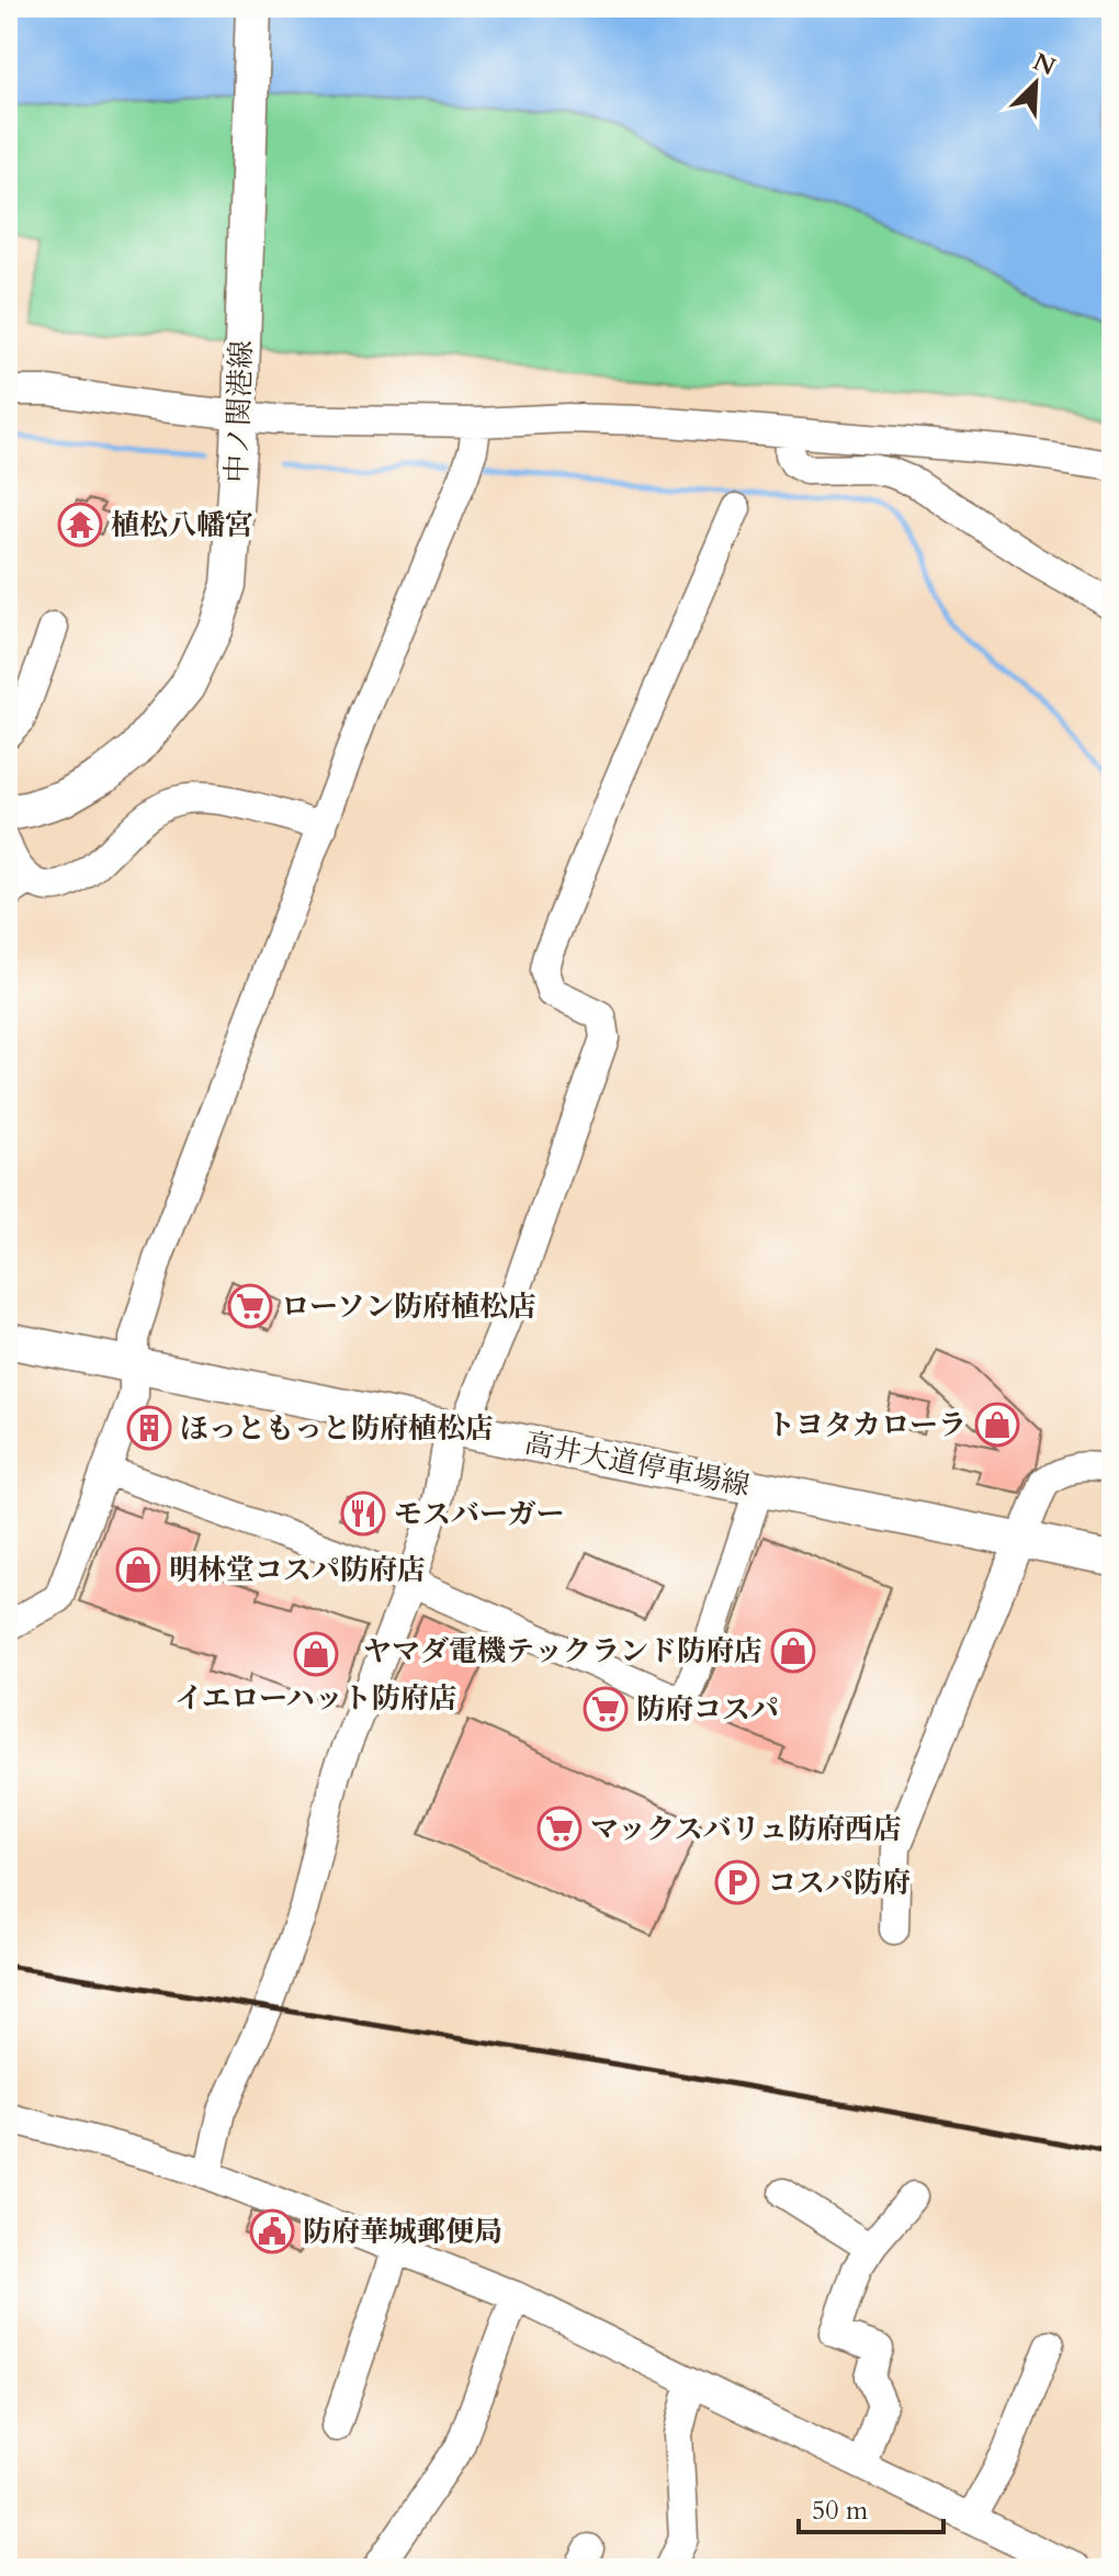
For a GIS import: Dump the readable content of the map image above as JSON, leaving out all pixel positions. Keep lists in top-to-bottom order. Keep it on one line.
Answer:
{"streets":{"main road":["中ノ関港線","高井大道停車場線"]},"places":{"temple":["植松八幡宮"],"supermarket":["ローソン防府植松店","防府コスパ","マックスバリュ防府西店"],"shop":["トヨタカローラ","明林堂コスパ防府店","ヤマダ電機テックランド防府店","イエローハット防府店"],"building":["ほっともっと防府植松店"],"restaurant":["モスバーガー"],"parking":["コスパ防府"],"public building":["防府華城郵便局"]},"scale_bar":"50 m","north":"top right"}
